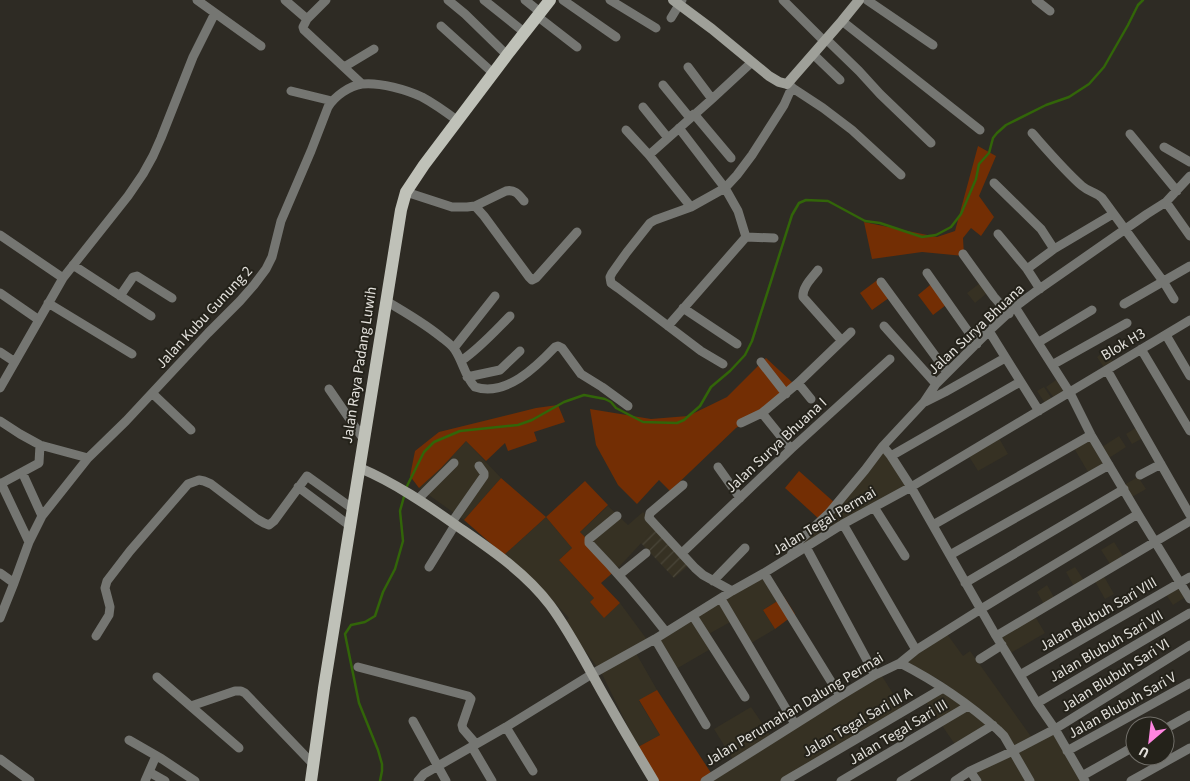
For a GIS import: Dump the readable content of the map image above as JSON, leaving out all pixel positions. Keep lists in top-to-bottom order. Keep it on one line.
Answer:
{"streets":{"main road":["Jalan Raya Padang Luwih"],"street":["Jalan Kubu Gunung 2","Jalan Surya Bhuana","Blok H3","Jalan Surya Bhuana I","Jalan Tegal Permai","Jalan Blubuh Sari VIII","Jalan Blubuh Sari VII","Jalan Blubuh Sari VI","Jalan Blubuh Sari V","Jalan Perumahan Dalung Permai","Jalan Tegal Sari III A","Jalan Tegal Sari III"]},"crossings":[["Jalan Surya Bhuana","Jalan Tegal Permai"],["Blok H3","Jalan Tegal Permai"],["Jalan Blubuh Sari VI","Jalan Perumahan Dalung Permai"],["Jalan Perumahan Dalung Permai","Jalan Tegal Sari III A"],["Jalan Perumahan Dalung Permai","Jalan Tegal Sari III"]],"north":"bottom left"}
